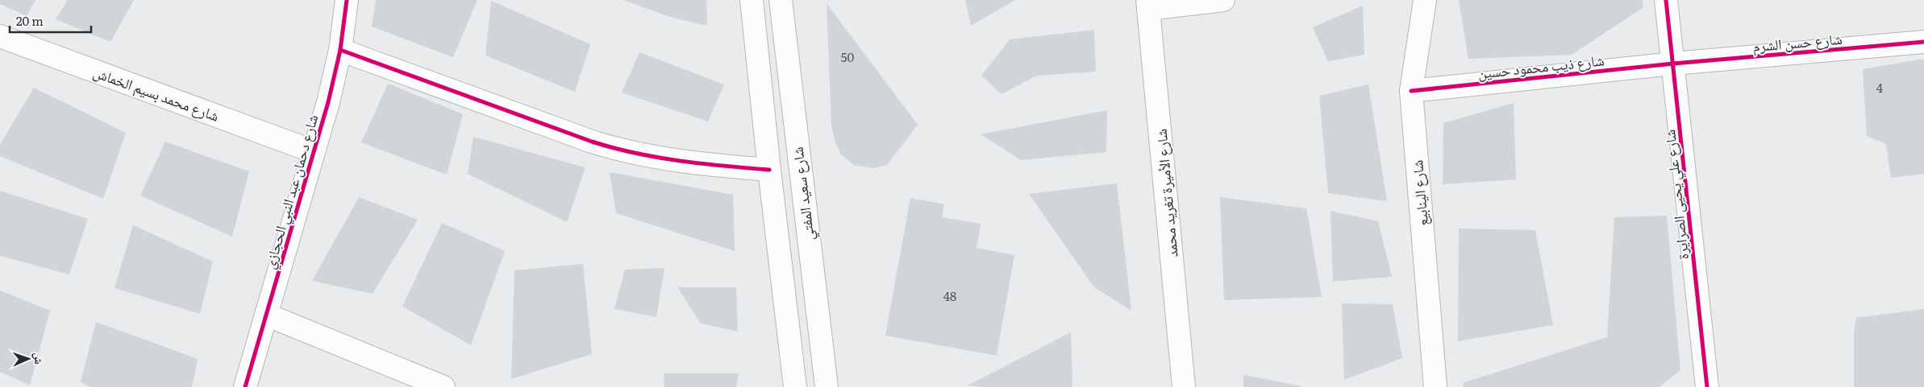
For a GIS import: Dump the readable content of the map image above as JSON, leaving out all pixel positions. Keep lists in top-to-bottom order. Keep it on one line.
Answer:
{"streets":{"street":["شارع حسن الشرم","شارع ذيب محمود حسين","شارع محمد بسيم الخماش","شارع دحمان عبد النبي الحجازي","شارع الأميرة تغريد محمد","شارع الينابيع","شارع سعيد المفتي","شارع علي يحيى الصرايرة"]},"crossings":[["شارع حسن الشرم","شارع ذيب محمود حسين"],["شارع حسن الشرم","شارع علي يحيى الصرايرة"],["شارع ذيب محمود حسين","شارع الينابيع"],["شارع ذيب محمود حسين","شارع علي يحيى الصرايرة"],["شارع محمد بسيم الخماش","شارع دحمان عبد النبي الحجازي"]],"house_numbers":["50","4","48"],"scale_bar":"20 m","north":"right"}
